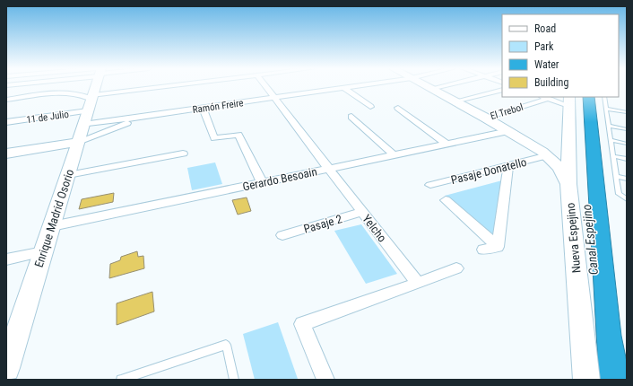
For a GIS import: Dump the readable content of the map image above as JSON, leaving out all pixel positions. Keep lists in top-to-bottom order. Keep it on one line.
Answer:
{"streets":{"street":["Ramón Freire","El Trebol","11 de Julio","Pasaje Donatello","Gerardo Besoain","Enrique Madrid Osorio","Pasaje 2","Yelcho","Nueva Espejino"]},"crossings":[["Ramón Freire","Enrique Madrid Osorio"],["Ramón Freire","Yelcho"],["11 de Julio","Enrique Madrid Osorio"],["Gerardo Besoain","Enrique Madrid Osorio"],["Gerardo Besoain","Yelcho"],["Pasaje 2","Yelcho"]],"water":["Canal Espejino"],"legend":["Road","Park","Water","Building"]}
